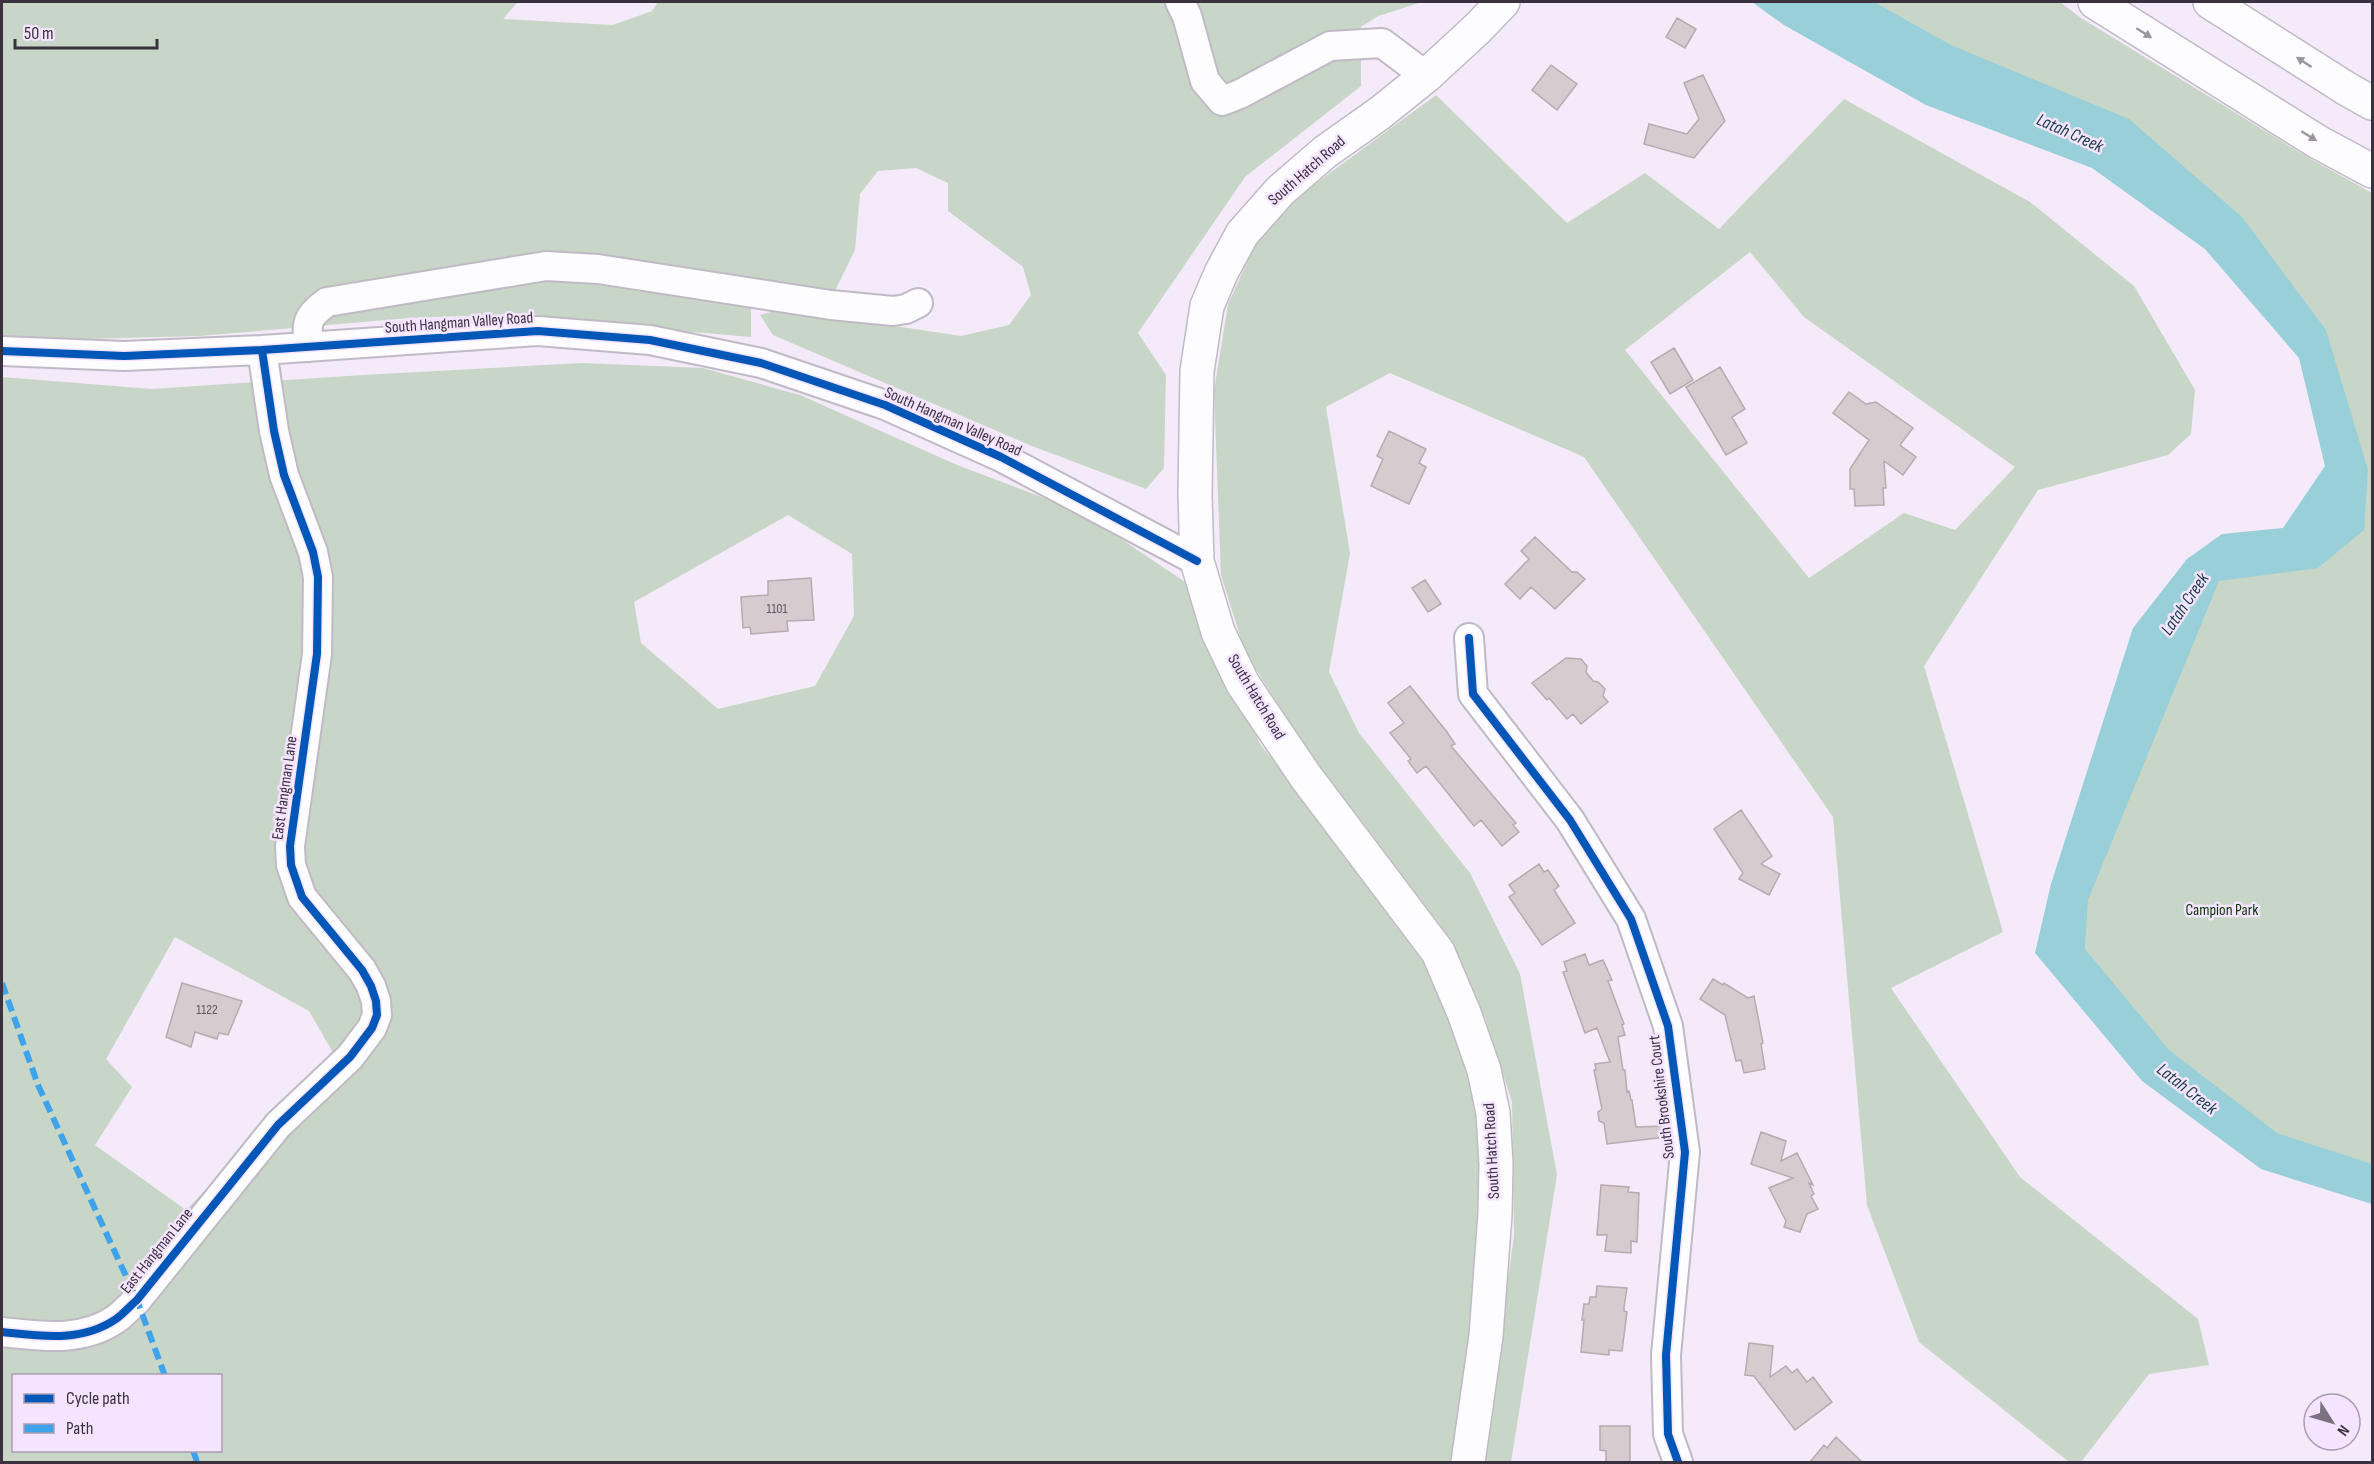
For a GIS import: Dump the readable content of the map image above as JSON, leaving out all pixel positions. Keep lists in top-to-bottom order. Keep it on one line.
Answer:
{"streets":{"main road":["South Hatch Road"],"street":["South Hangman Valley Road","East Hangman Lane","South Brookshire Court"]},"crossings":[["South Hatch Road","South Hangman Valley Road"],["South Hangman Valley Road","East Hangman Lane"]],"water":["Latah Creek"],"parks":["Campion Park"],"house_numbers":["1101","1122"],"legend":["Cycle path","Path"],"scale_bar":"50 m","north":"bottom right"}
